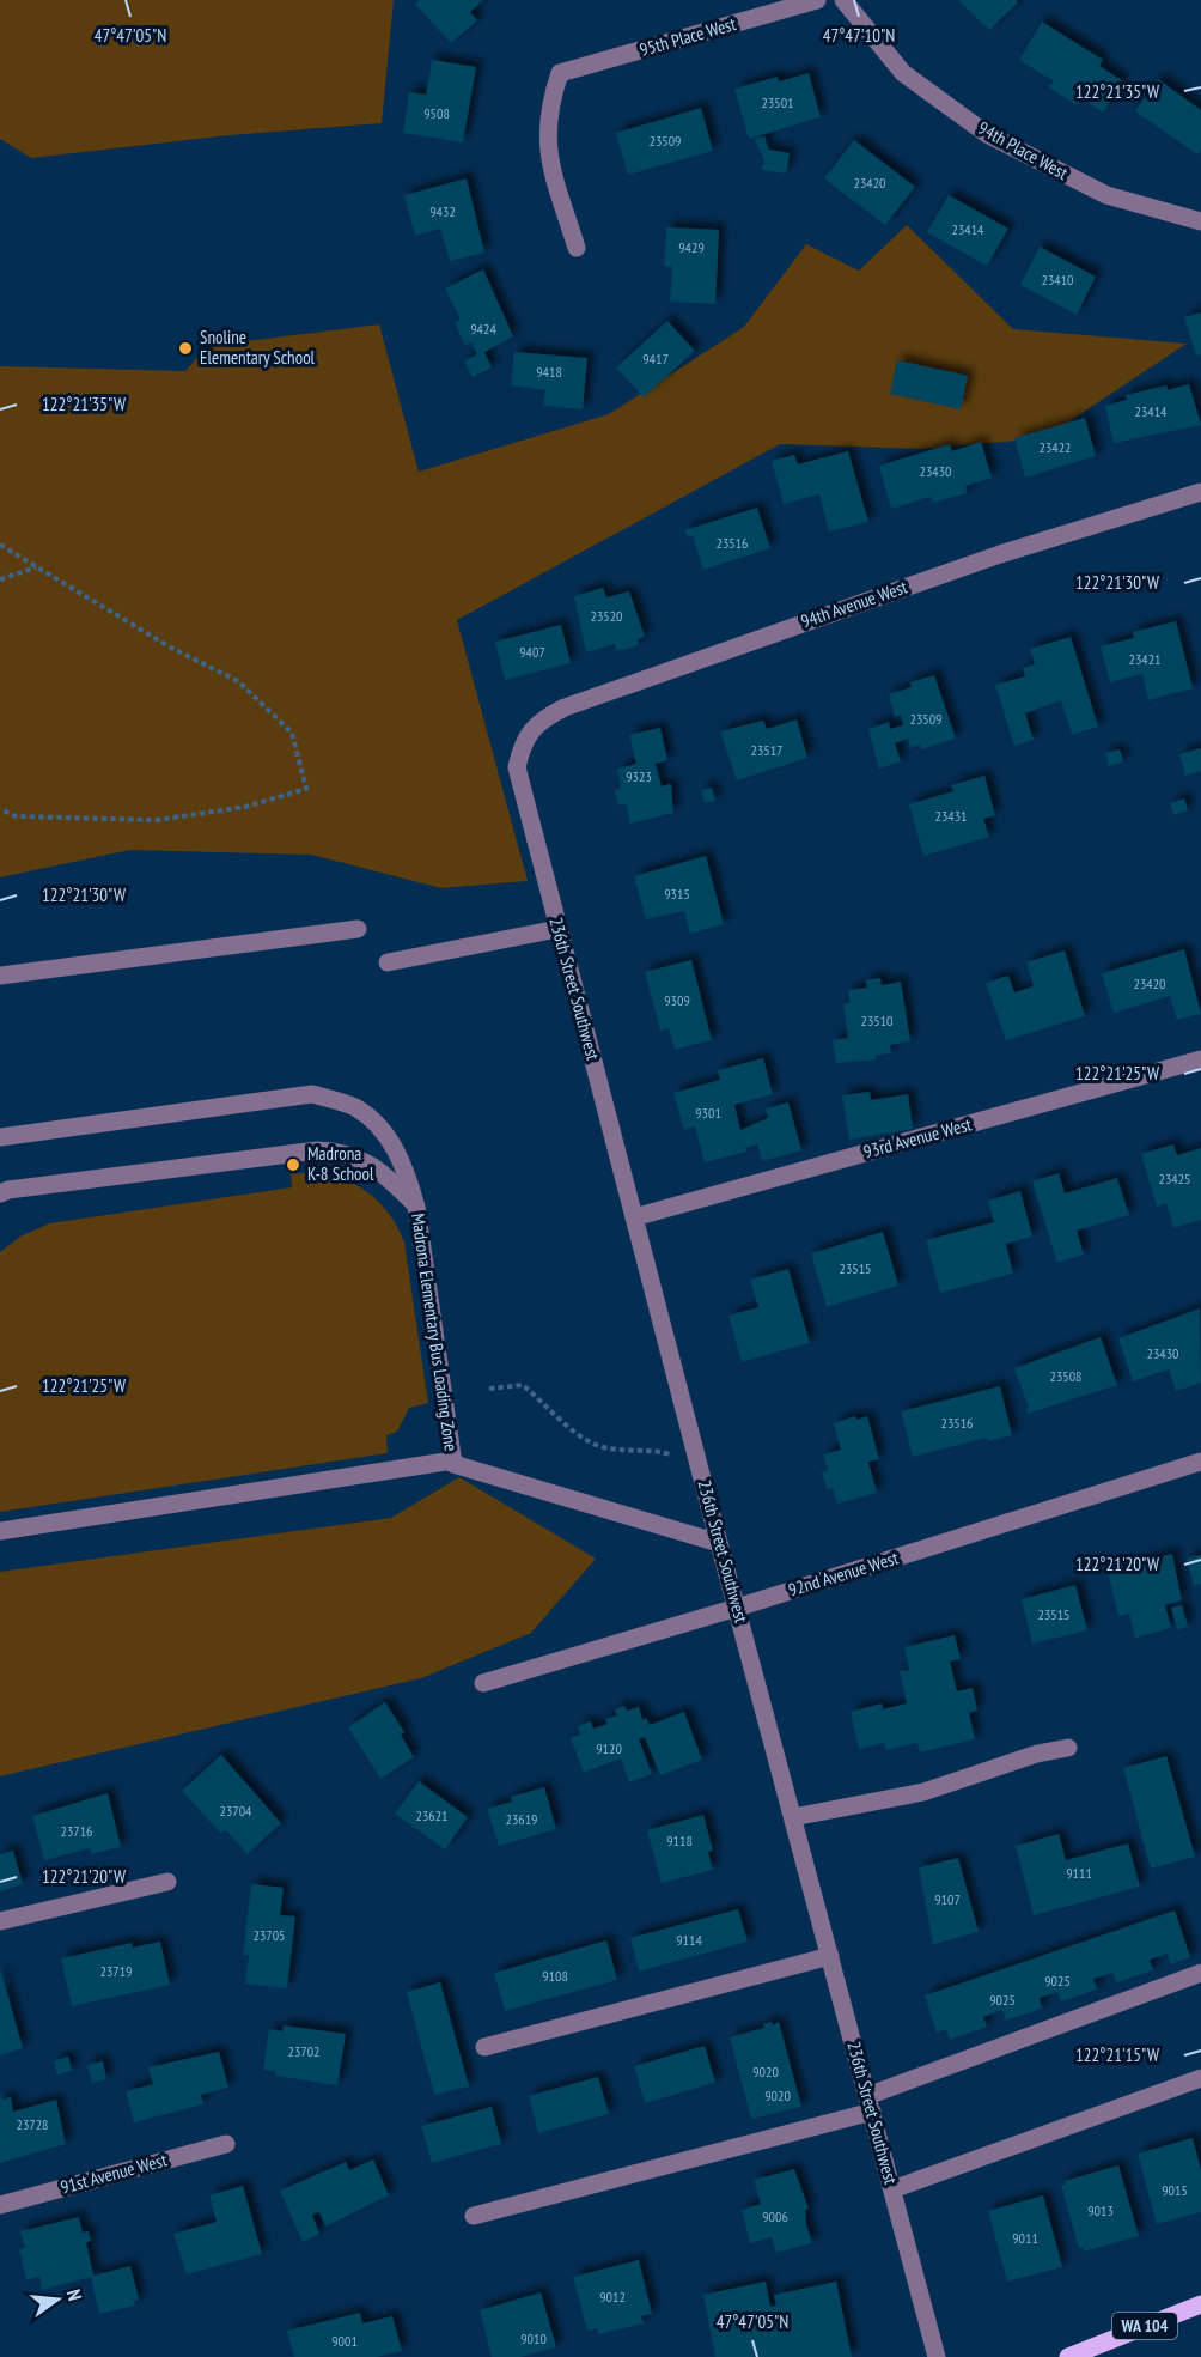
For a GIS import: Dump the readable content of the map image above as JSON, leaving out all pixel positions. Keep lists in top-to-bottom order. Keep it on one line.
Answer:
{"streets":{"main road":["WA 104"],"street":["95th Place West","94th Place West","94th Avenue West","236th Street Southwest","93rd Avenue West","Madrona Elementary Bus Loading Zone","92nd Avenue West","91st Avenue West"]},"crossings":[["94th Avenue West","236th Street Southwest"],["236th Street Southwest","93rd Avenue West"],["236th Street Southwest","Madrona Elementary Bus Loading Zone"],["236th Street Southwest","92nd Avenue West"]],"places":["Snoline Elementary School","Madrona K-8 School"],"house_numbers":["23501","9508","23509","23420","9432","23414","9429","23410","9424","9417","9418","23414","23422","23430","23516","23520","9407","23421","23509","23517","9323","23431","9315","23420","9309","23510","9301","23425","23515","23430","23508","23516","23515","9120","23704","23621","23619","23716","9118","9111","9107","23705","9114","23719","9108","9025","9025","23702","9020","9020","23728","9015","9013","9006","9011","9012","9010","9001"],"north":"right","coordinates":["47°47'05\"N","47°47'10\"N","122°21'35\"W","122°21'30\"W","122°21'25\"W","122°21'20\"W","122°21'15\"W"]}
